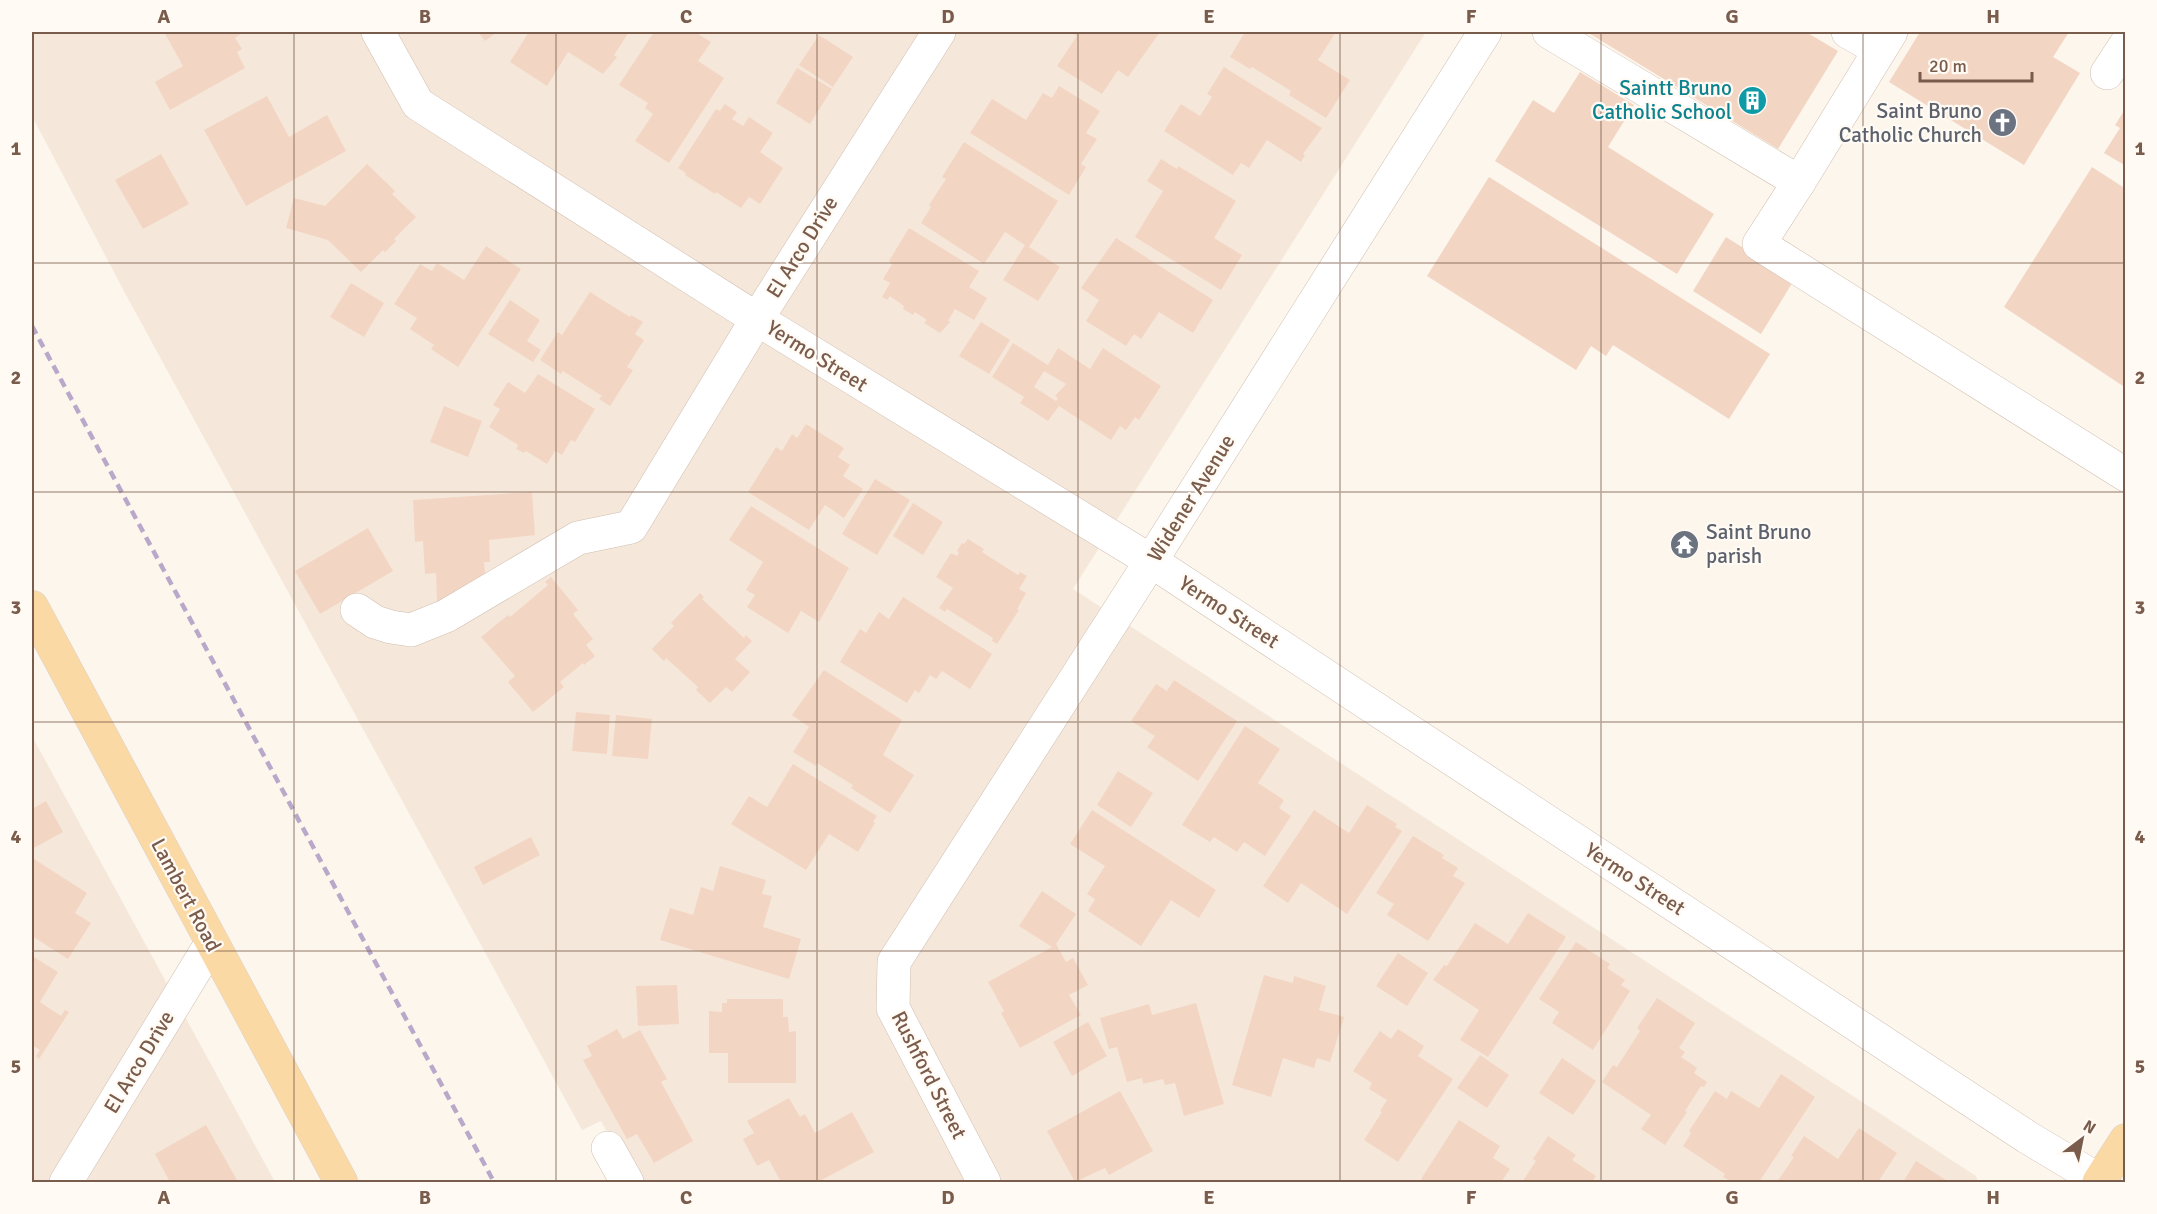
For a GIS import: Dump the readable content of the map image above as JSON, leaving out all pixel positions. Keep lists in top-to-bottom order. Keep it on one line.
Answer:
{"streets":{"main road":["Lambert Road"],"street":["El Arco Drive","Yermo Street","Widener Avenue","Rushford Street"]},"crossings":[["El Arco Drive","Yermo Street"],["El Arco Drive","Lambert Road"],["Yermo Street","Widener Avenue"],["Widener Avenue","Rushford Street"]],"places":{"building":["Saintt Bruno Catholic School"],"church":["Saint Bruno Catholic Church"],"temple":["Saint Bruno parish"]},"scale_bar":"20 m","north":"top right","grid":{"columns":["A","B","C","D","E","F","G","H"],"rows":["1","2","3","4","5"]}}
